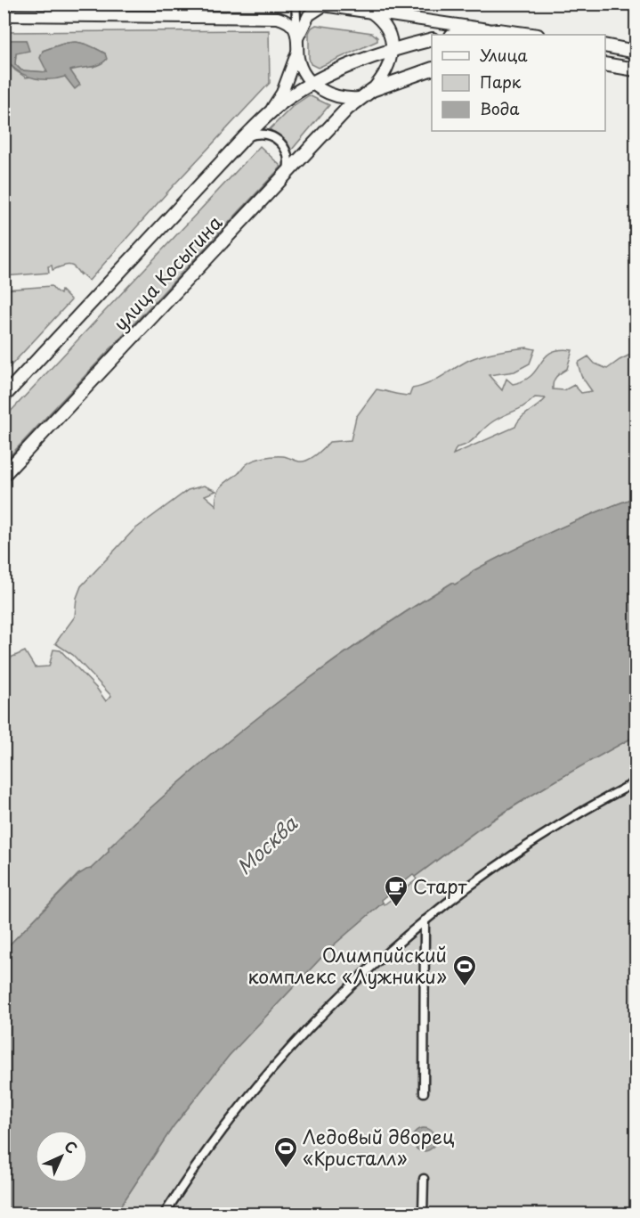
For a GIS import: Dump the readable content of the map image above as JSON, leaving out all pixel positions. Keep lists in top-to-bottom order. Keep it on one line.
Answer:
{"streets":{"main road":["улица Косыгина"]},"water":["Москва"],"places":{"cafe":["Старт"],"sports":["Олимпийский комплекс «Лужники»","Ледовый дворец «Кристалл»"]},"legend":["Улица","Парк","Вода"],"north":"top right"}
